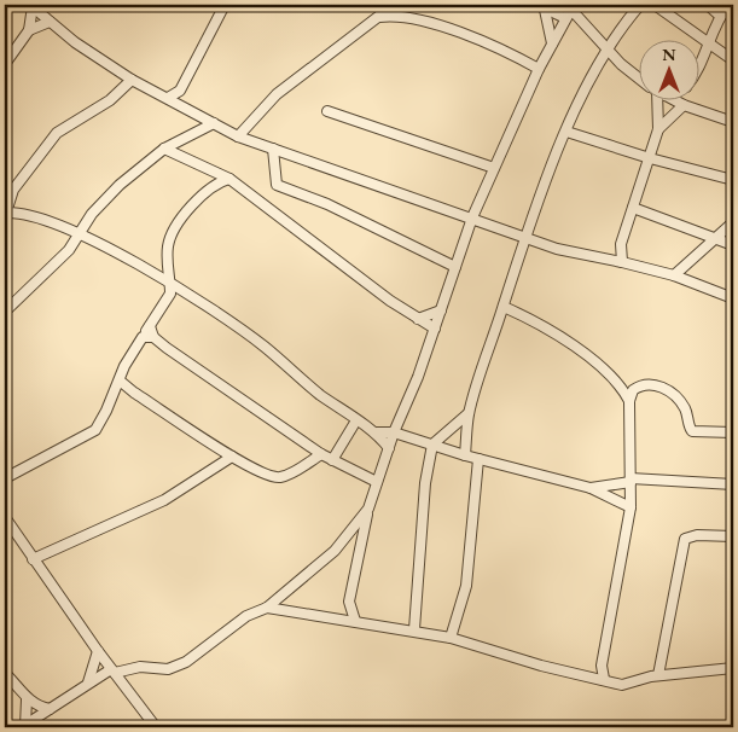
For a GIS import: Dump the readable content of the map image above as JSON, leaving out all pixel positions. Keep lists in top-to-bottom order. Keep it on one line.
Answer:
{"north":"top"}
